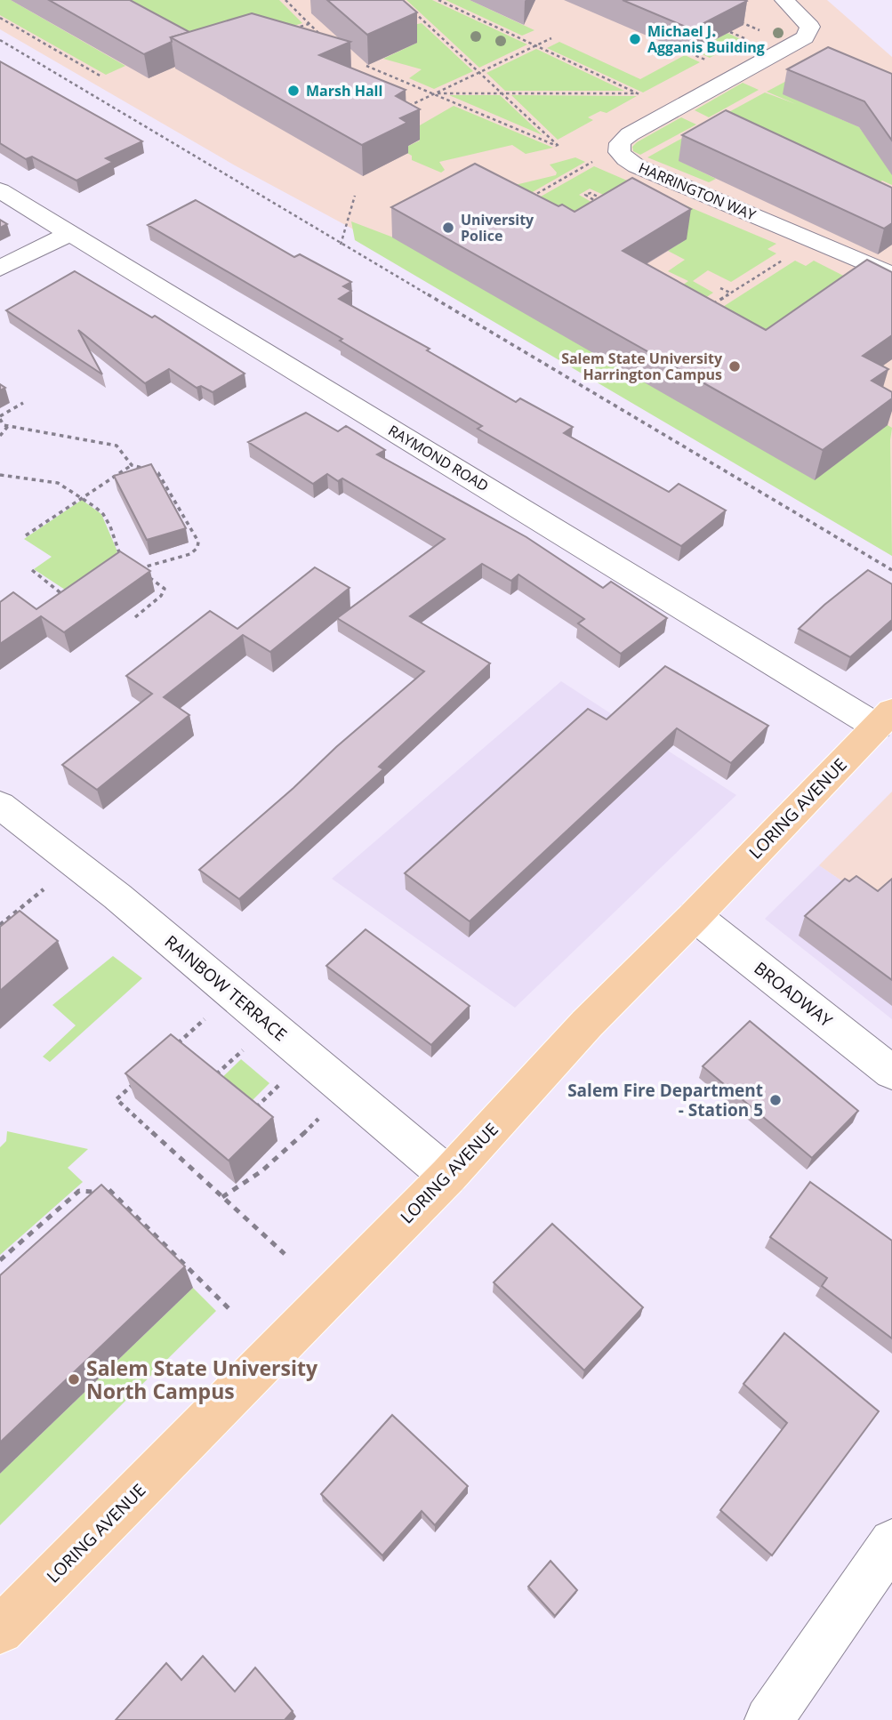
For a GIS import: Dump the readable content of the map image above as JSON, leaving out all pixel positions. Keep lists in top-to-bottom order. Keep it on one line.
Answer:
{"streets":{"highway":["LORING AVENUE"],"street":["HARRINGTON WAY","RAYMOND ROAD","RAINBOW TERRACE","BROADWAY"]},"crossings":[["RAYMOND ROAD","LORING AVENUE"],["LORING AVENUE","RAINBOW TERRACE"],["LORING AVENUE","BROADWAY"]],"places":["Michael J. Agganis Building","Marsh Hall","University Police","Salem State University Harrington Campus","Salem Fire Department - Station 5","Salem State University North Campus"]}
